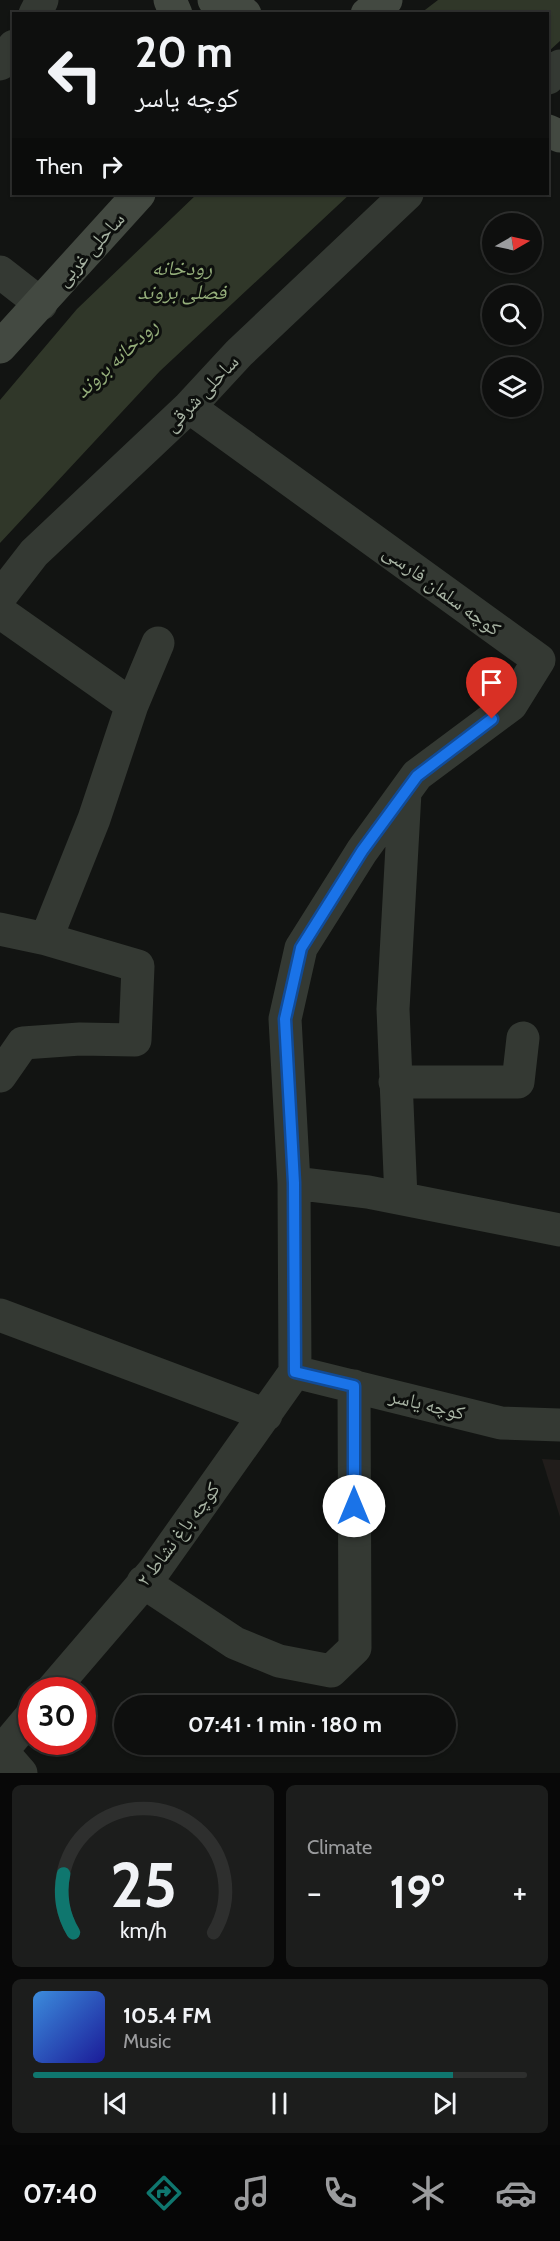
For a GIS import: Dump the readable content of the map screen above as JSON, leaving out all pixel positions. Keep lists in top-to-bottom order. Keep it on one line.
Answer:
{"streets":{"main road":["ساحلی غربی"],"street":["ساحلی شرقی","کوچه سلمان فارسی","کوچه یاسر","کوچه باغ نشاط ۲"]},"crossings":[["ساحلی شرقی","کوچه سلمان فارسی"],["کوچه سلمان فارسی","کوچه یاسر"],["کوچه سلمان فارسی","کوچه باغ نشاط ۲"],["کوچه یاسر","کوچه باغ نشاط ۲"]],"water":["رودخانه فصلی بروند","رودخانه بروند"],"north":"right","page":{"turn":["20 m","کوچه یاسر"],"then":"Then","limit":"30","trip":"07:41 · 1 min · 180 m","tile":"Climate","heat":["−","19°","+"],"song":["105.4 FM","Music"],"tabs":"07:40","gauge":["25","km/h"]}}
